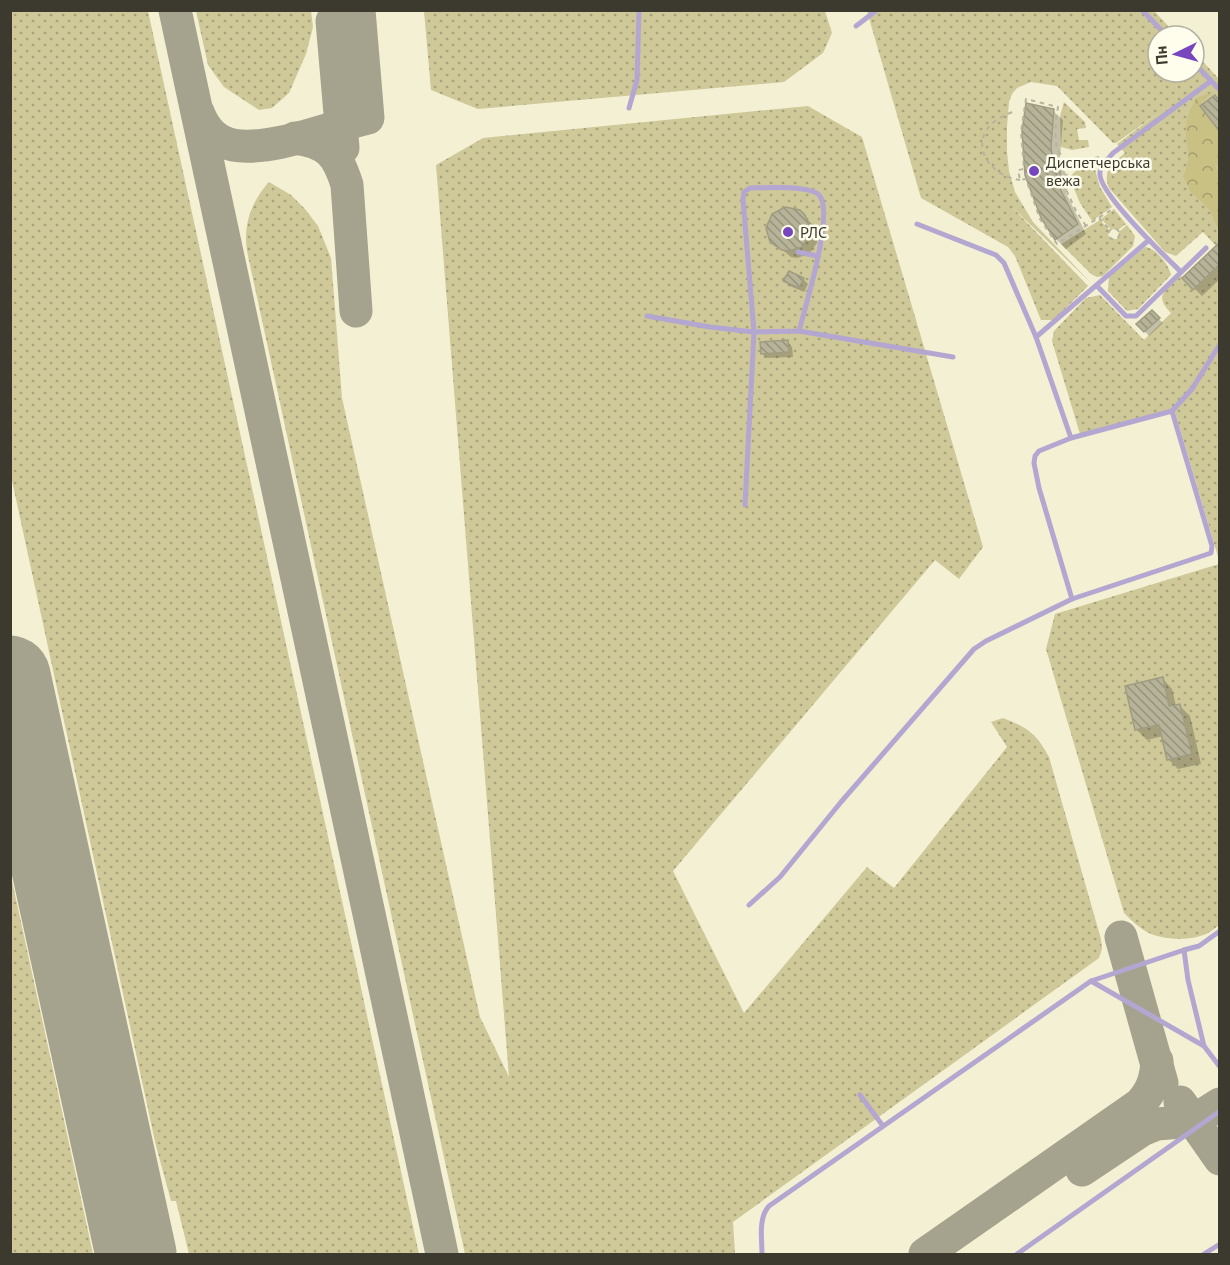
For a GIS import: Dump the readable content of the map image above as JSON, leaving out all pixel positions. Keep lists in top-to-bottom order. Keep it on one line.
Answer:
{"places":["Диспетчерська вежа","РЛС"],"north":"left"}
